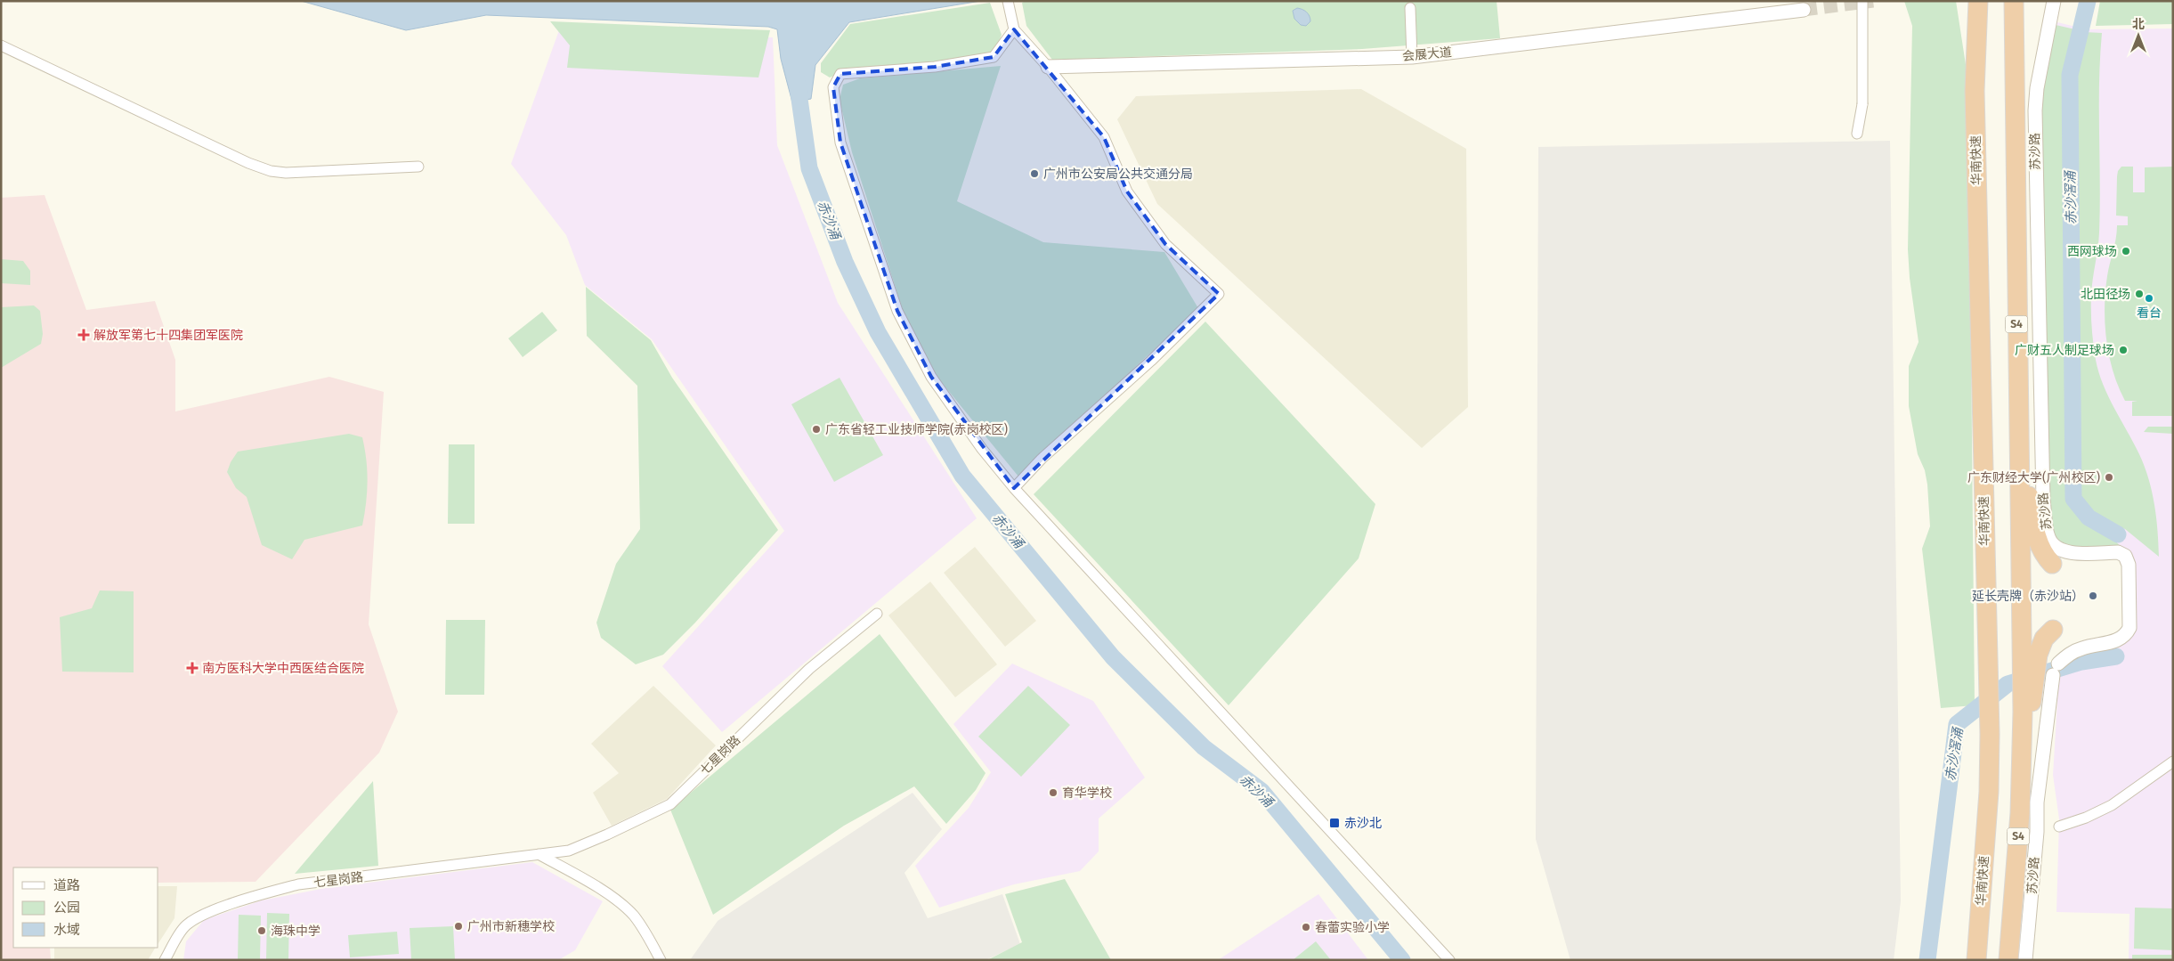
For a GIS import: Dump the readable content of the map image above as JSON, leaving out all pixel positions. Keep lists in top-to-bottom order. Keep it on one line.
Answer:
{"streets":{"highway":["华南快速","S4"],"street":["会展大道","苏沙路","七星岗路"]},"water":["赤沙滘涌","赤沙涌"],"places":{"other":["广州市公安局公共交通分局","西网球场","北田径场","看台","广财五人制足球场","广东省轻工业技师学院(赤岗校区)","广东财经大学(广州校区)","延长壳牌（赤沙站）","育华学校","广州市新穗学校","春蕾实验小学","海珠中学"],"health":["解放军第七十四集团军医院","南方医科大学中西医结合医院"],"transit":["赤沙北"]},"legend":["道路","公园","水域"],"north":"top"}
